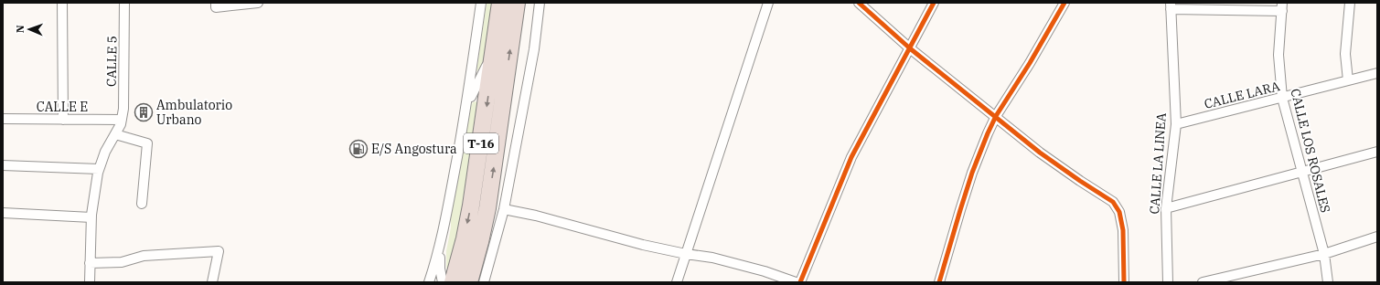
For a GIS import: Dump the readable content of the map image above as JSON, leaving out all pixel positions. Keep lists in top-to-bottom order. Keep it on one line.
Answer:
{"streets":{"highway":["T-16"],"street":["CALLE 5","CALLE LARA","CALLE E","CALLE LOS ROSALES","CALLE LA LINEA"]},"crossings":[["CALLE 5","CALLE E"],["CALLE LARA","CALLE LOS ROSALES"],["CALLE LARA","CALLE LA LINEA"]],"places":{"building":["Ambulatorio Urbano"],"fuel station":["E/S Angostura"]},"north":"left"}
